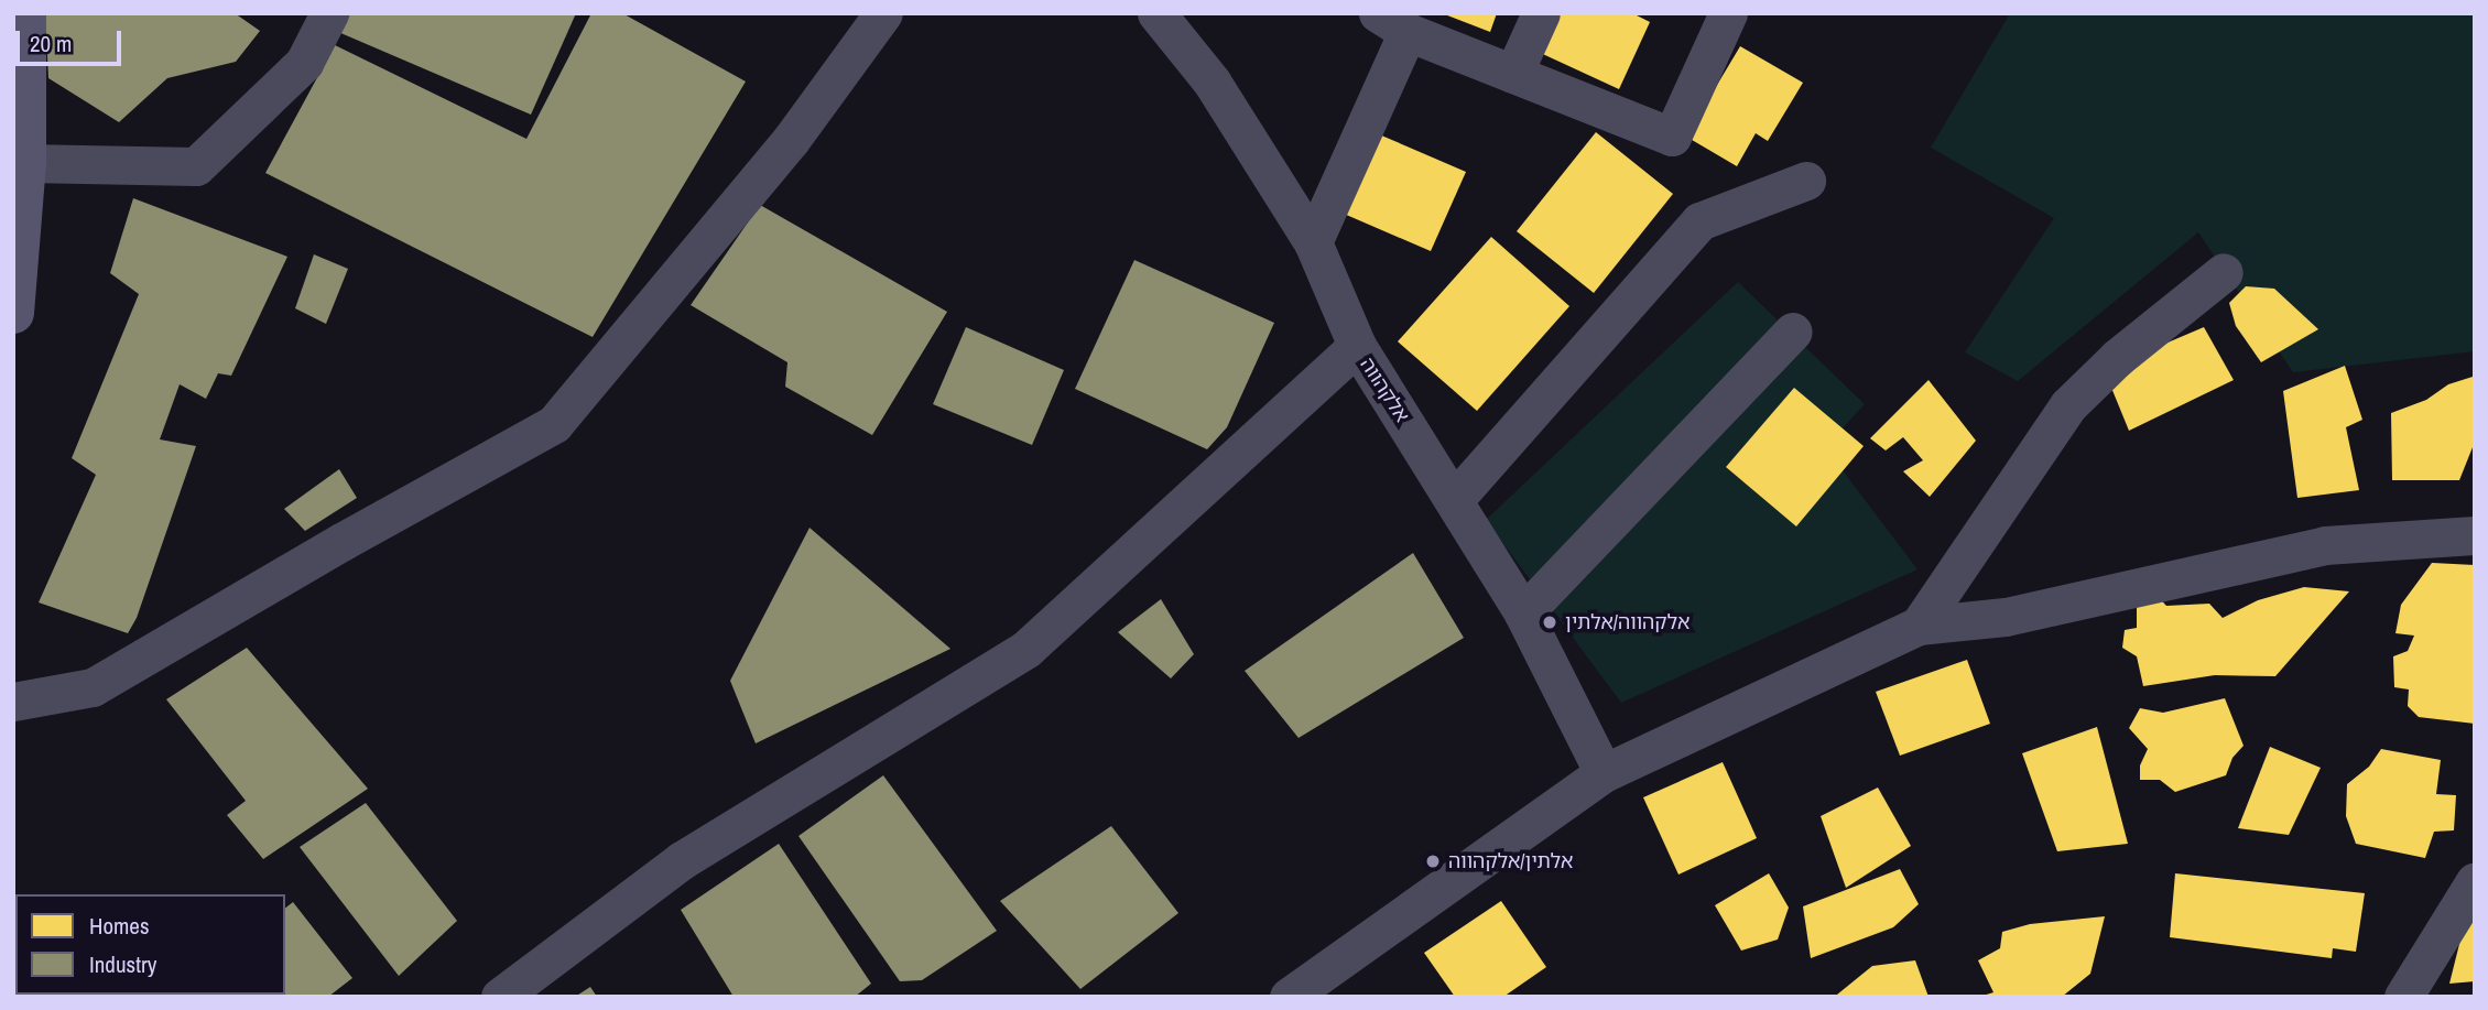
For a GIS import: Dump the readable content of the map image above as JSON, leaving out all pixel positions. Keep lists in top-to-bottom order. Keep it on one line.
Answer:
{"streets":{"street":["אלקהווה"]},"places":["אלקהווה/אלתין","אלתין/אלקהווה"],"legend":["Homes","Industry"],"scale_bar":"20 m"}
